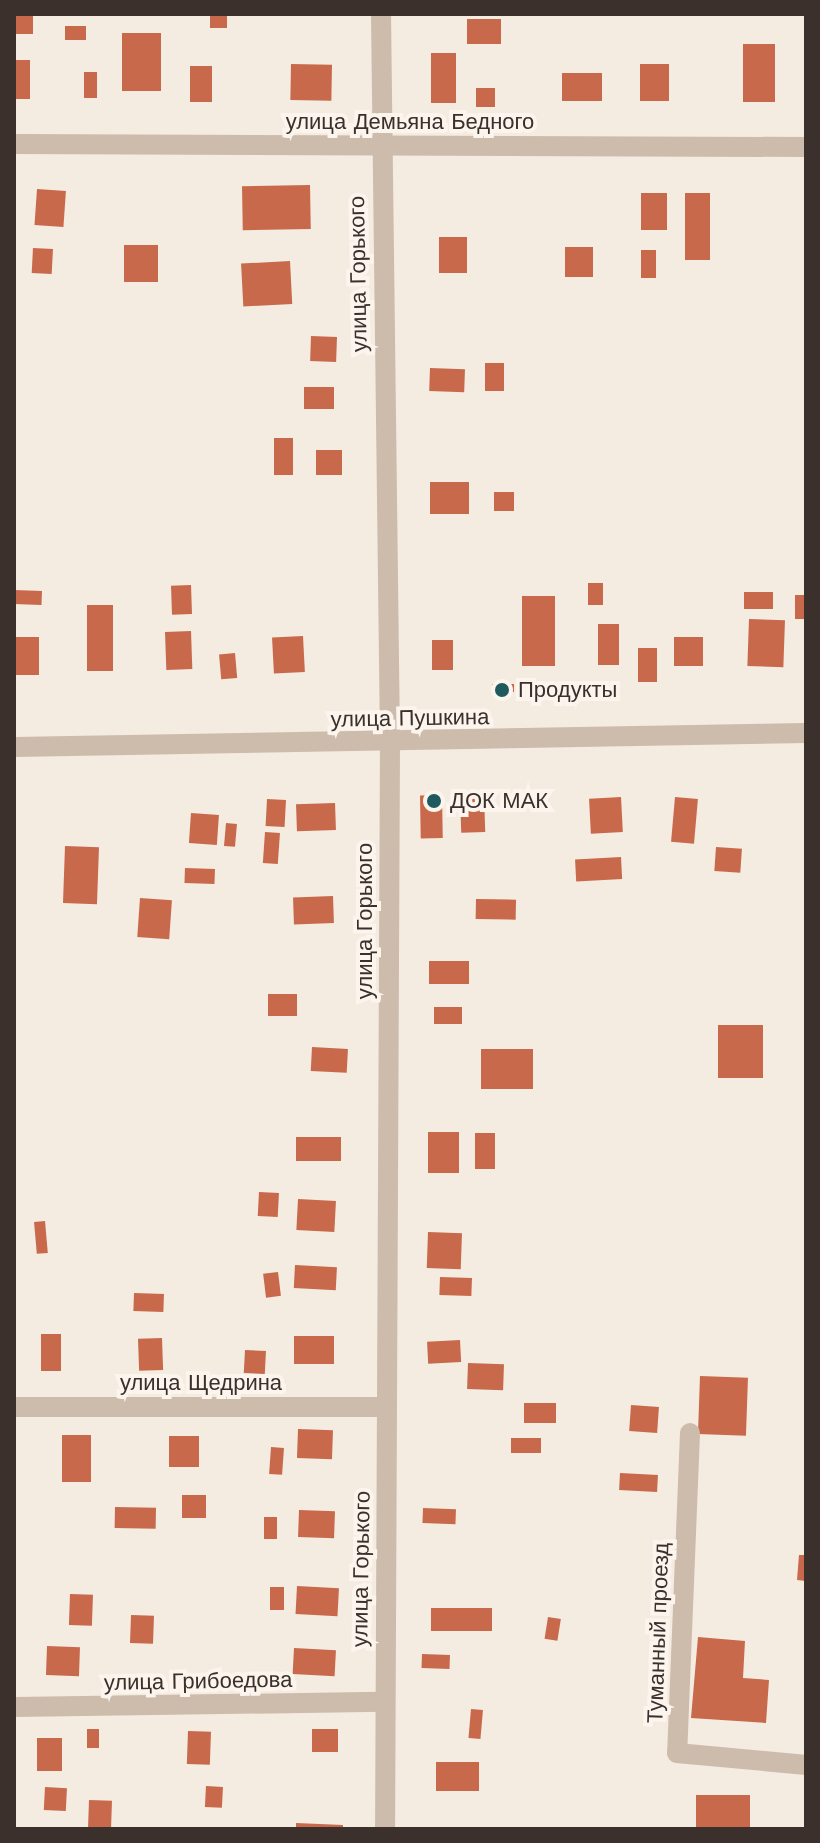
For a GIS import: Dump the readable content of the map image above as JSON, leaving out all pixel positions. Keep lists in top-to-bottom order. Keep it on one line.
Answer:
{"streets":{"street":["улица Демьяна Бедного","улица Горького","улица Пушкина","улица Щедрина","Туманный проезд","улица Грибоедова"]},"crossings":[["улица Демьяна Бедного","улица Горького"],["улица Горького","улица Пушкина"],["улица Горького","улица Щедрина"],["улица Горького","улица Грибоедова"]],"places":["Продукты","ДОК МАК"]}
